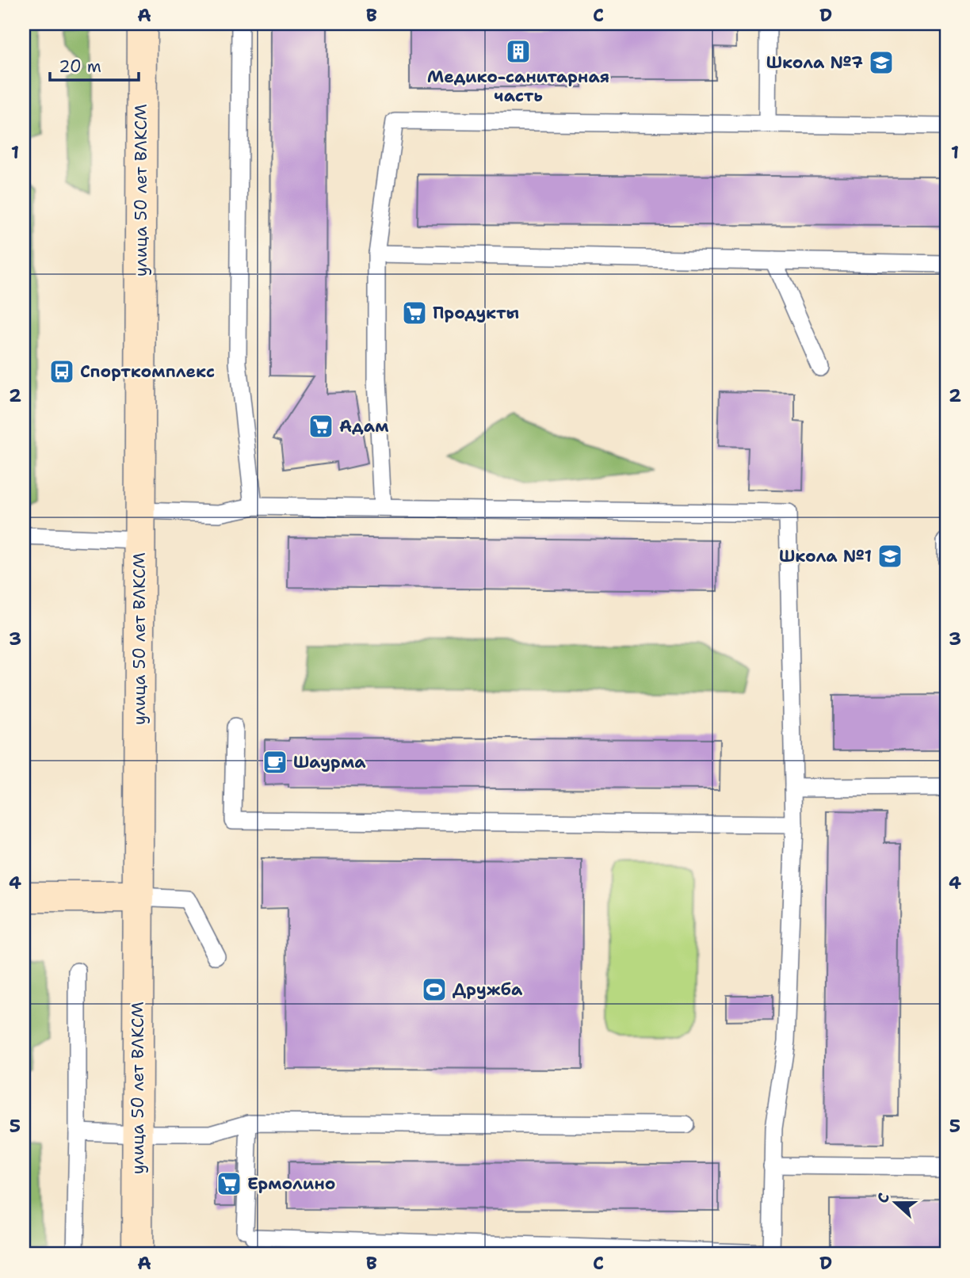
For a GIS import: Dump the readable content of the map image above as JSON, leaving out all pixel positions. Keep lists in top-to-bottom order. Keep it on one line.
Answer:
{"streets":{"main road":["улица 50 лет ВЛКСМ"]},"places":{"building":["Медико-санитарная часть"],"school or university":["Школа №7","Школа №1"],"supermarket":["Продукты","Адам","Ермолино"],"bus stop":["Спорткомплекс"],"cafe":["Шаурма"],"sports":["Дружба"]},"scale_bar":"20 m","north":"left","grid":{"columns":["A","B","C","D"],"rows":["1","2","3","4","5"]}}
